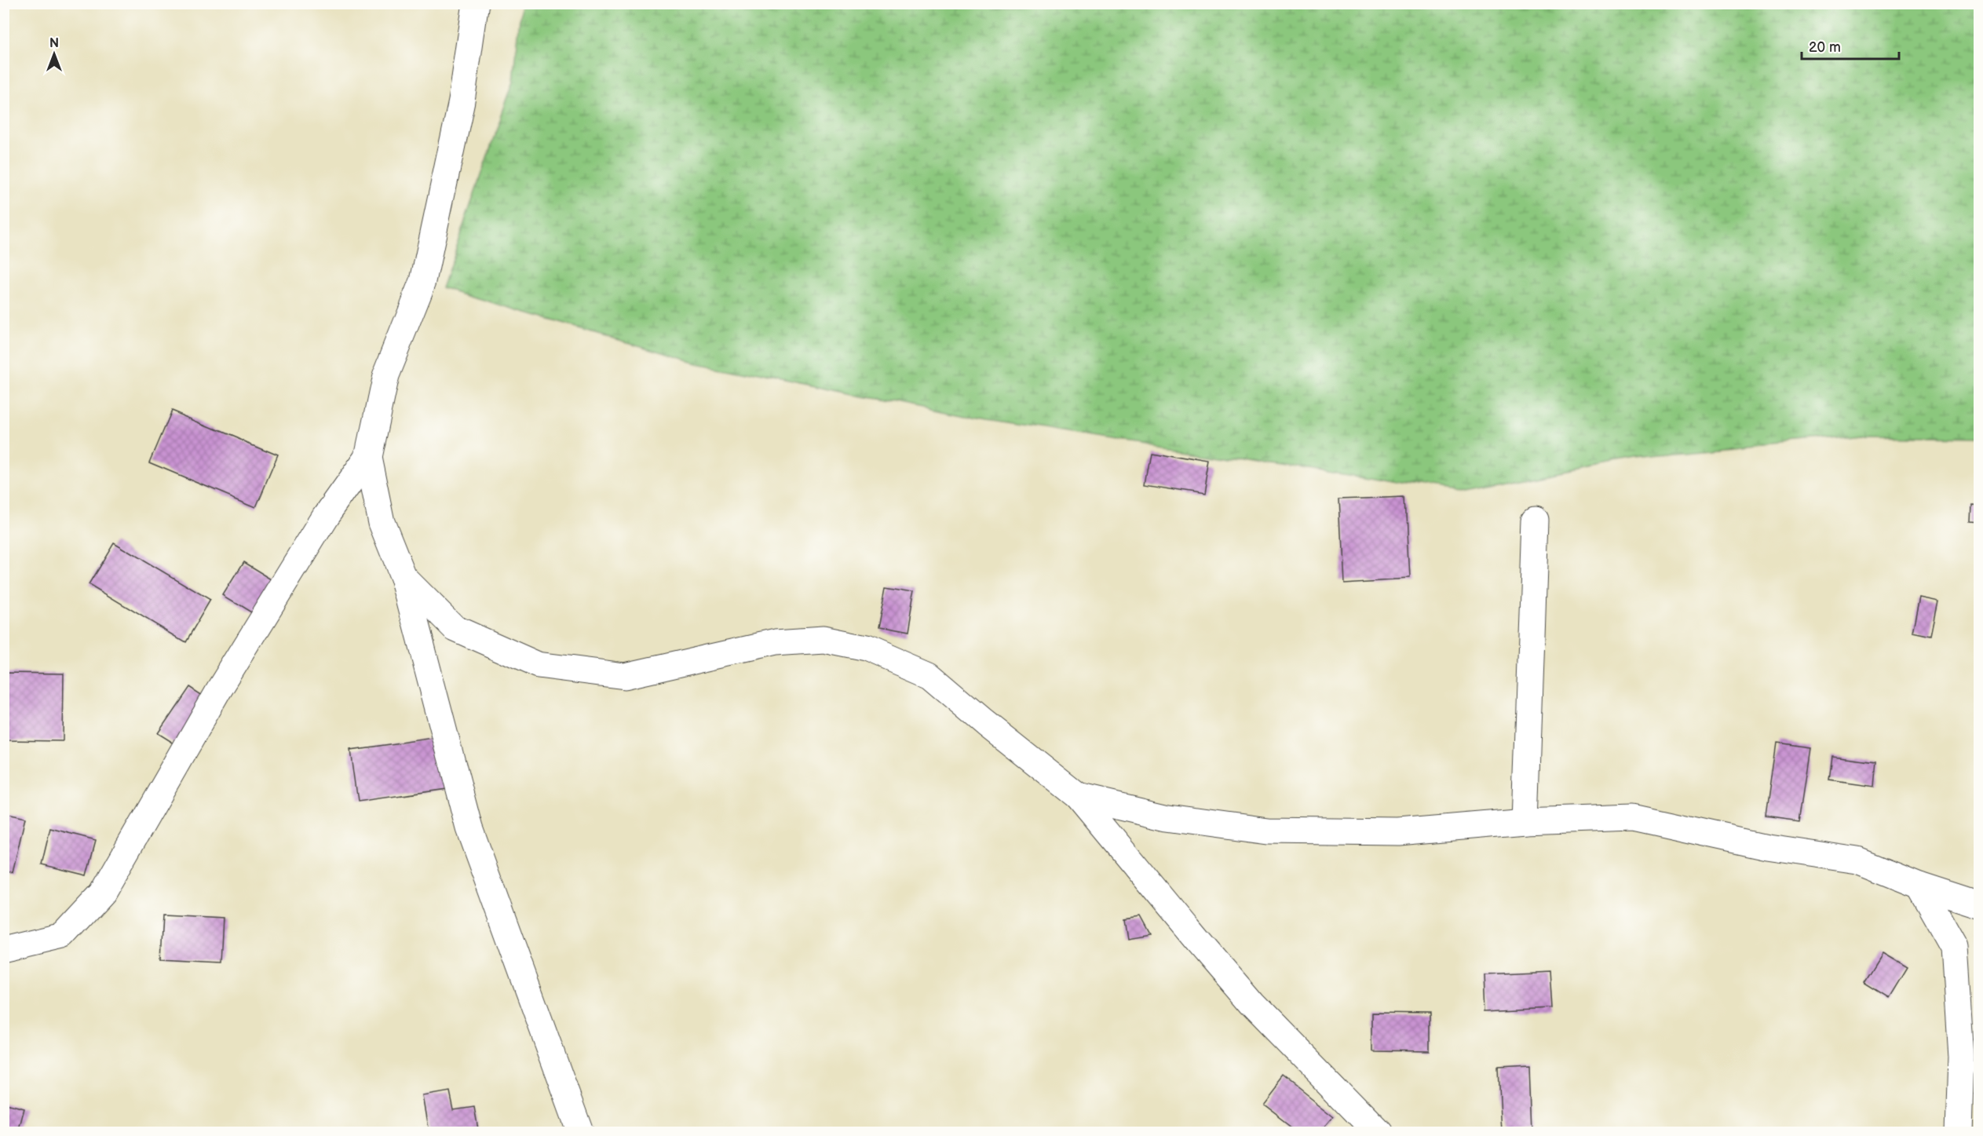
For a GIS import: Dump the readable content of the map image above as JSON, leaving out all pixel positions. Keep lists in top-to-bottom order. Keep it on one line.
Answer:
{"scale_bar":"20 m","north":"top"}
